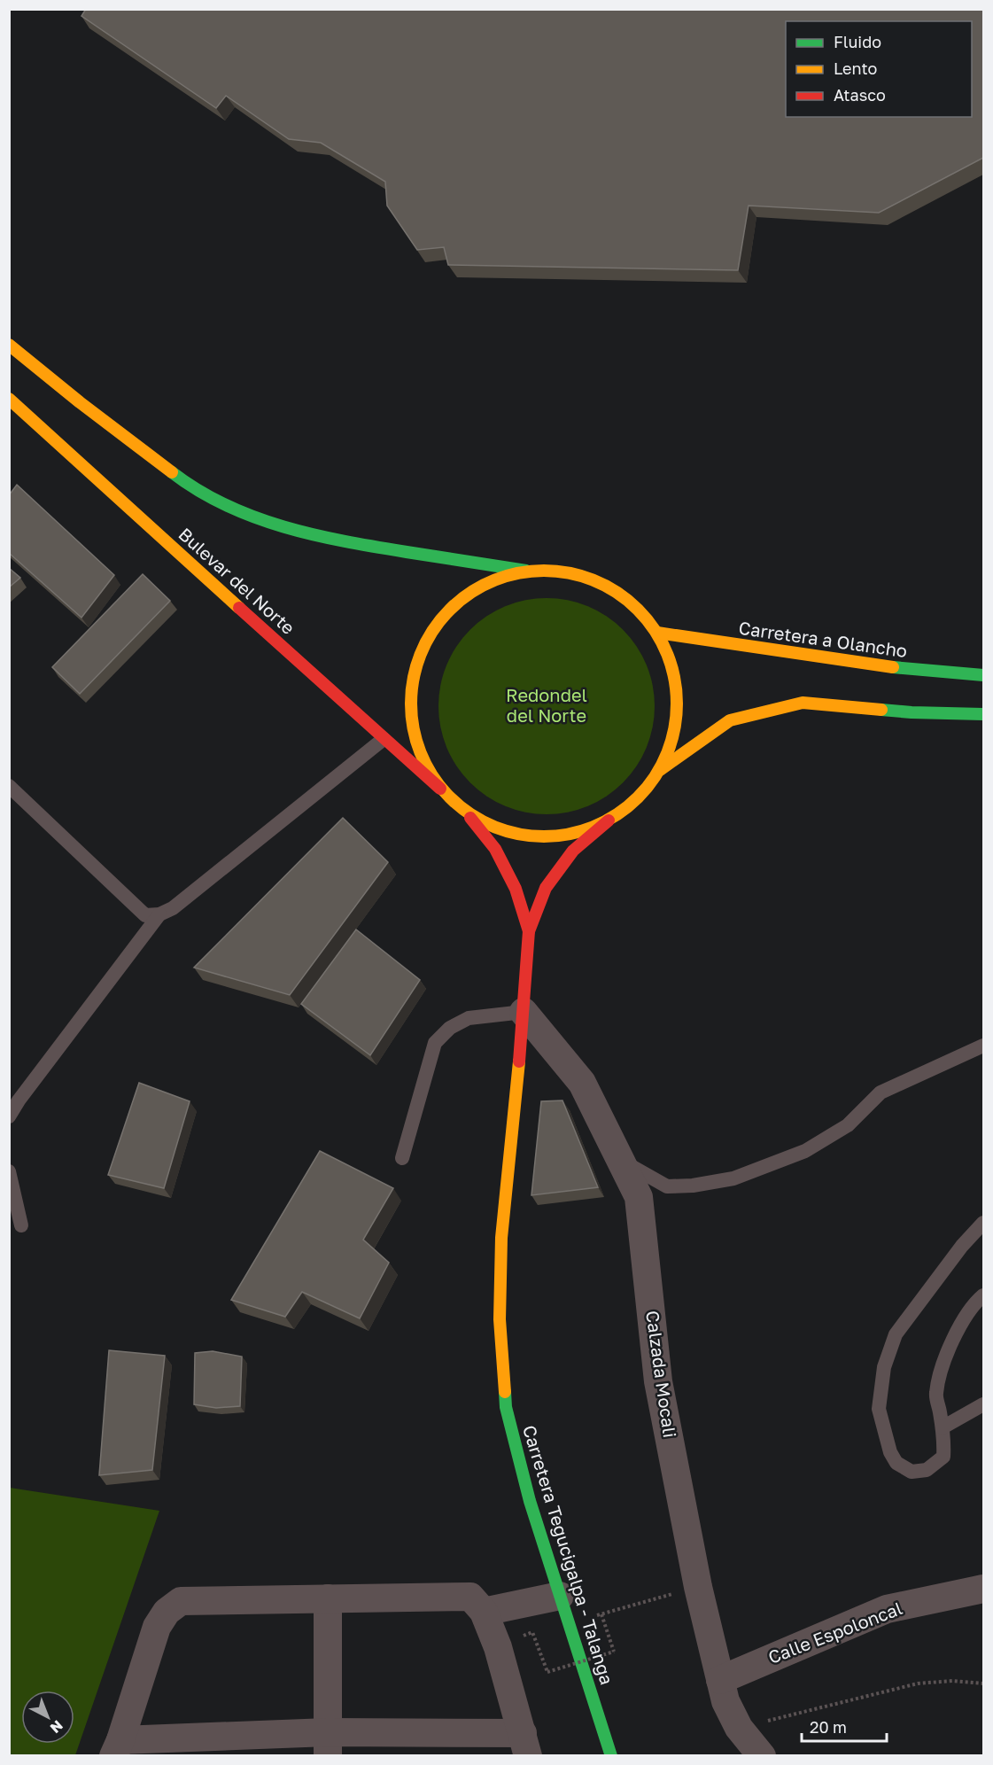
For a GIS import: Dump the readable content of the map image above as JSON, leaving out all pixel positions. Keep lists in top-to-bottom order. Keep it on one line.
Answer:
{"streets":{"main road":["Bulevar del Norte","Carretera a Olancho","Carretera Tegucigalpa - Talanga"],"street":["Calzada Mocali","Calle Espoloncal"]},"crossings":[["Calzada Mocali","Carretera Tegucigalpa - Talanga"],["Calzada Mocali","Calle Espoloncal"]],"parks":["Redondel del Norte"],"legend":["Fluido","Lento","Atasco"],"scale_bar":"20 m","north":"bottom right"}
